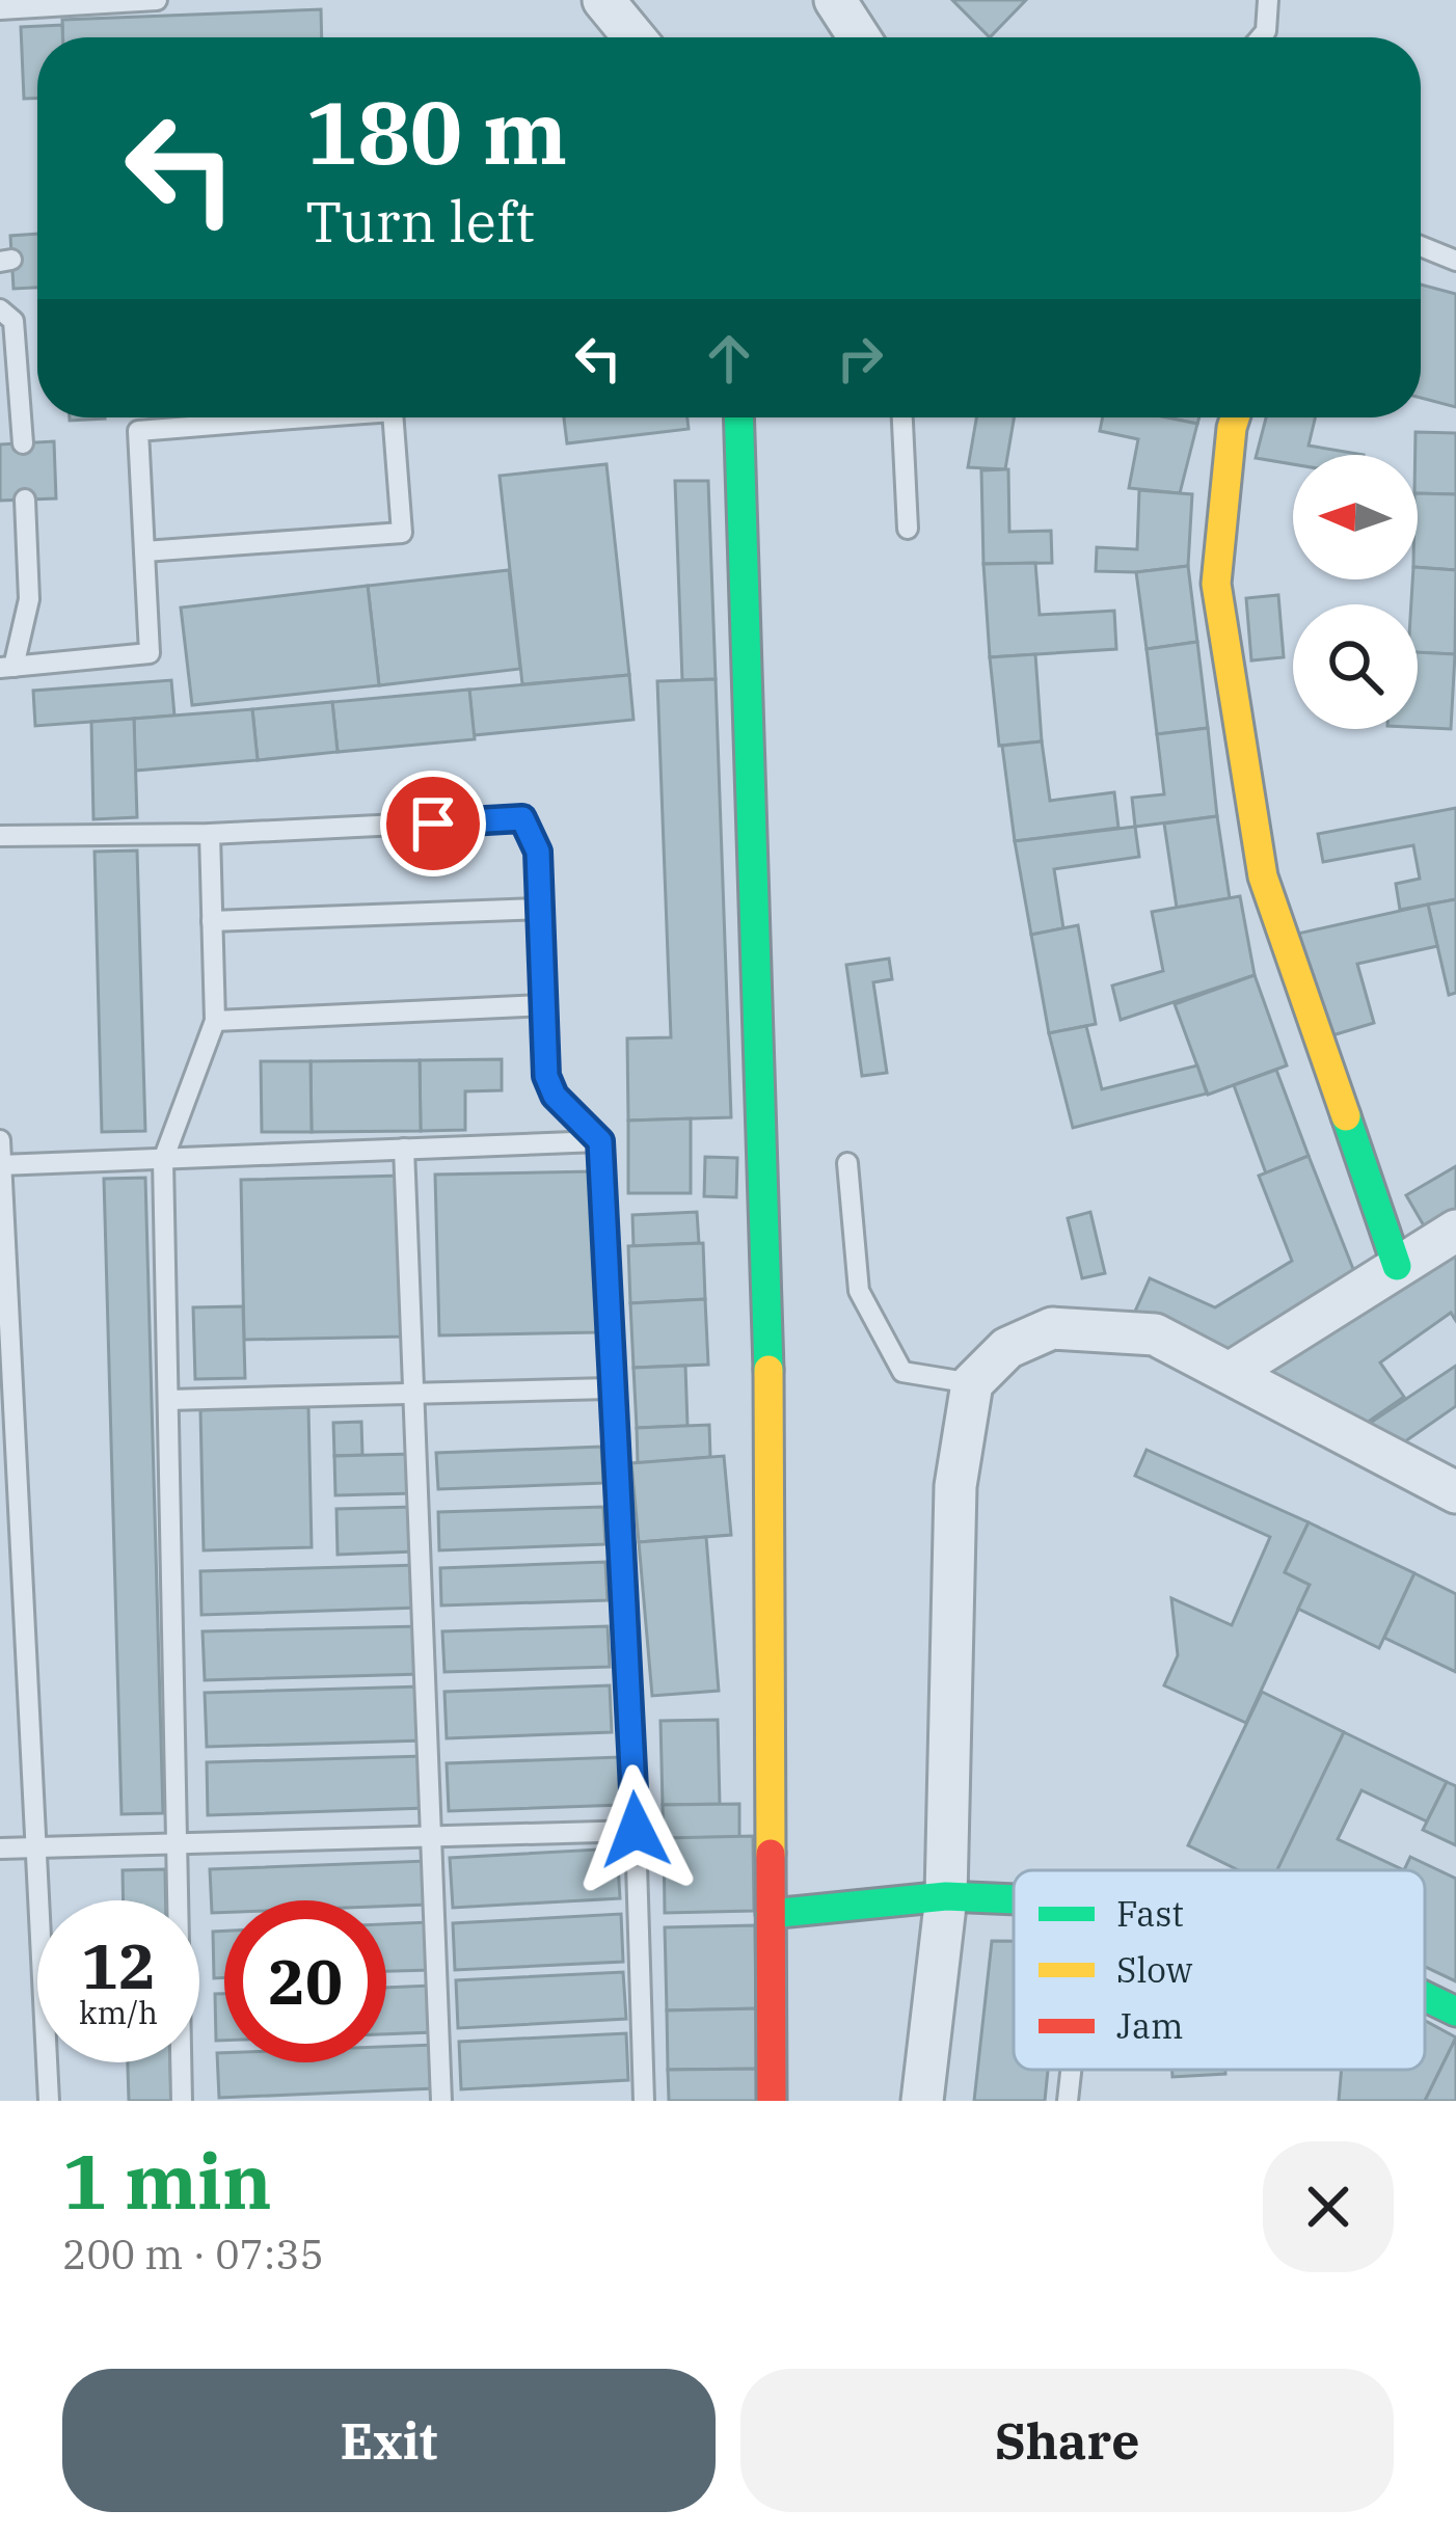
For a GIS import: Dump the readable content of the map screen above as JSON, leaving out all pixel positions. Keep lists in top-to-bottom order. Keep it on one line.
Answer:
{"legend":["Fast","Slow","Jam"],"north":"left","page":{"turn":["180 m","Turn left"],"speed":"12 km/h","limit":"20","heading":["1 min","200 m · 07:35"],"buttons":["Exit","Share"]}}
